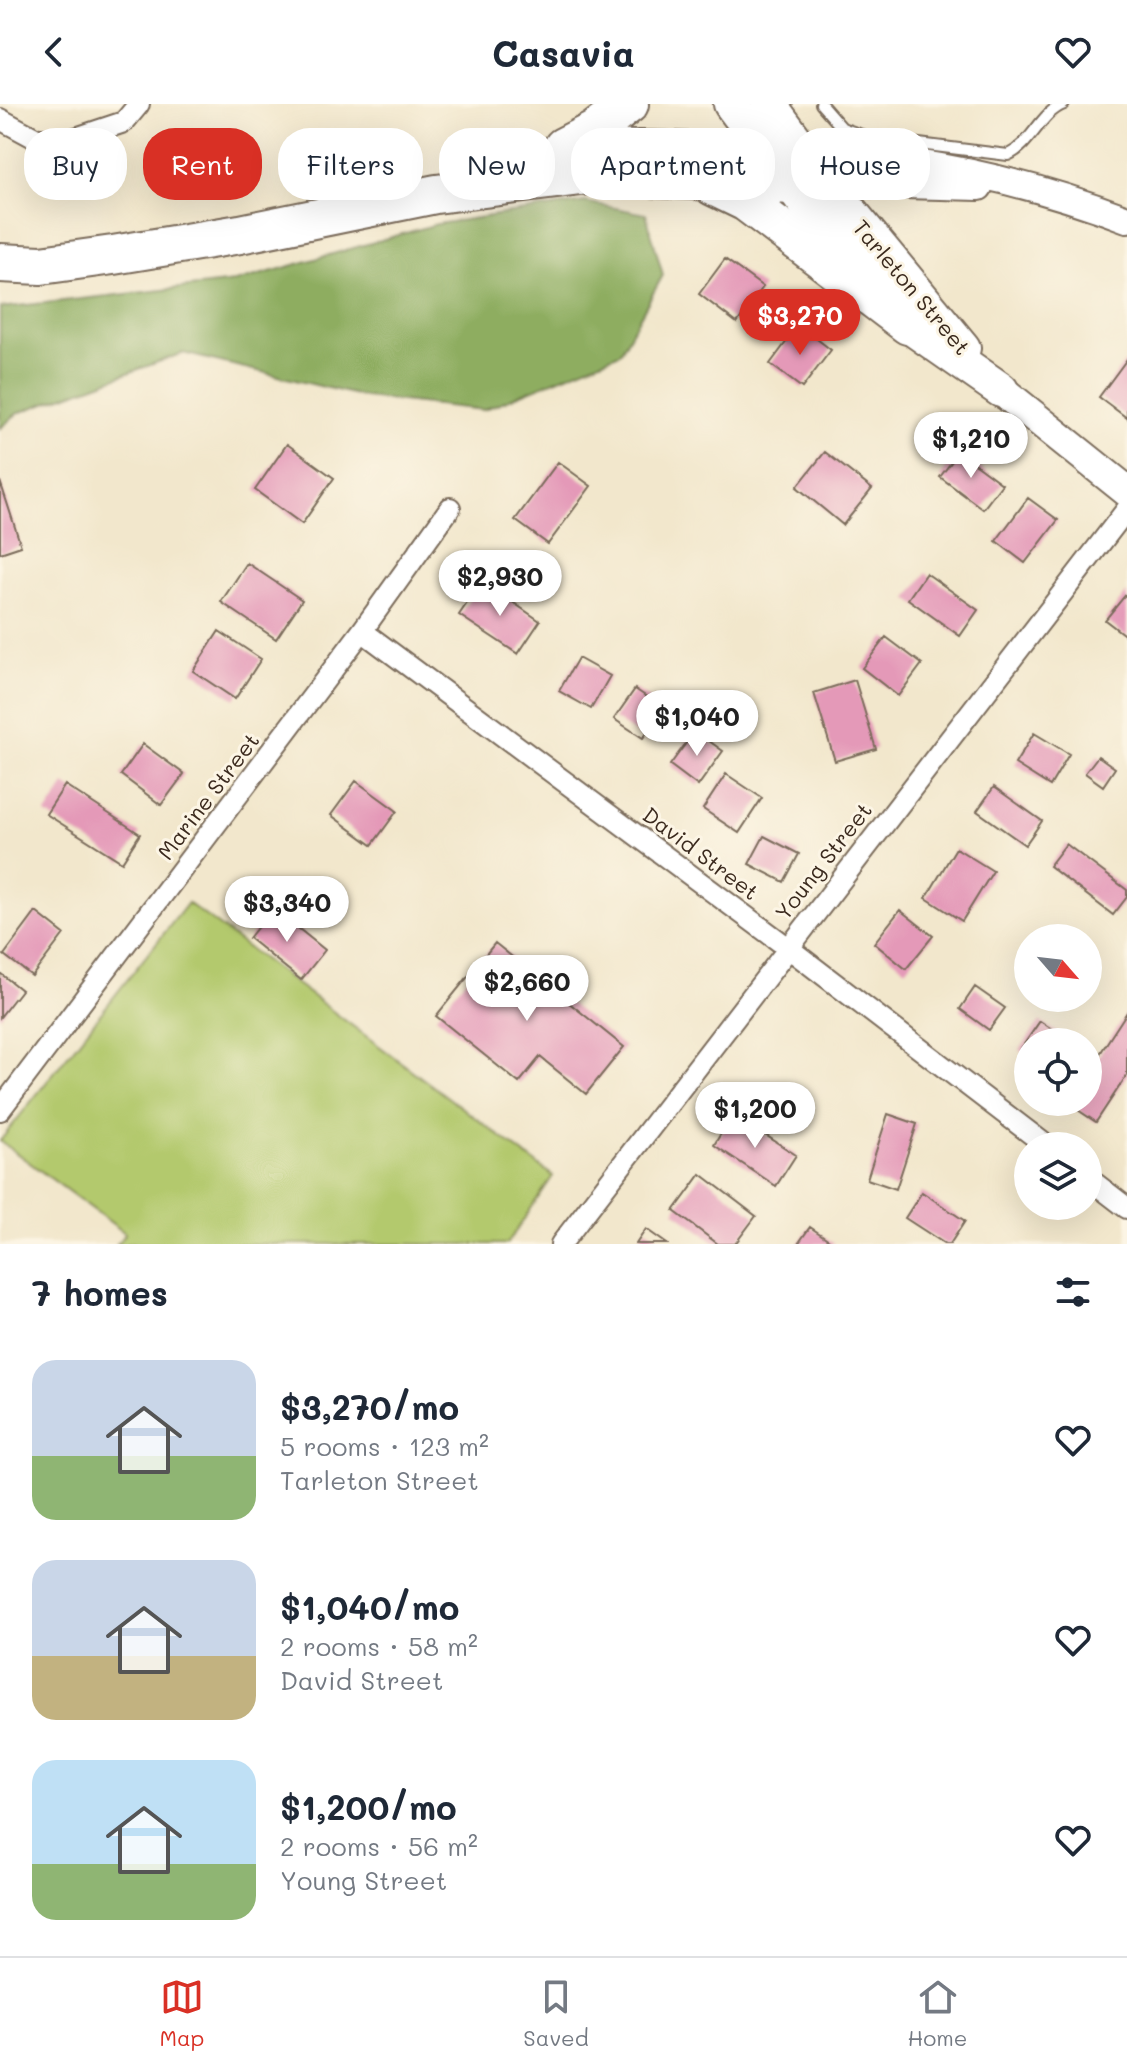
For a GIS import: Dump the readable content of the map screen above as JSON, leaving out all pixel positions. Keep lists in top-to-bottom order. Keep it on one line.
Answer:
{"streets":{"highway":["Tarleton Street"],"street":["Marine Street","David Street","Young Street"]},"crossings":[["Marine Street","David Street"],["David Street","Young Street"]],"north":"bottom right","page":{"header":"Casavia","chip":["Buy","Rent","Filters","New","Apartment","House"],"price":["$3,270","$1,210","$2,930","$1,040","$3,340","$2,660","$1,200"],"heading":"7 homes","list":[{"name":"$3,270/mo","note":"5 rooms · 123 m² · Tarleton Street"},{"name":"$1,040/mo","note":"2 rooms · 58 m² · David Street"},{"name":"$1,200/mo","note":"2 rooms · 56 m² · Young Street"}],"tabs":["Map","Saved","Home"]}}
